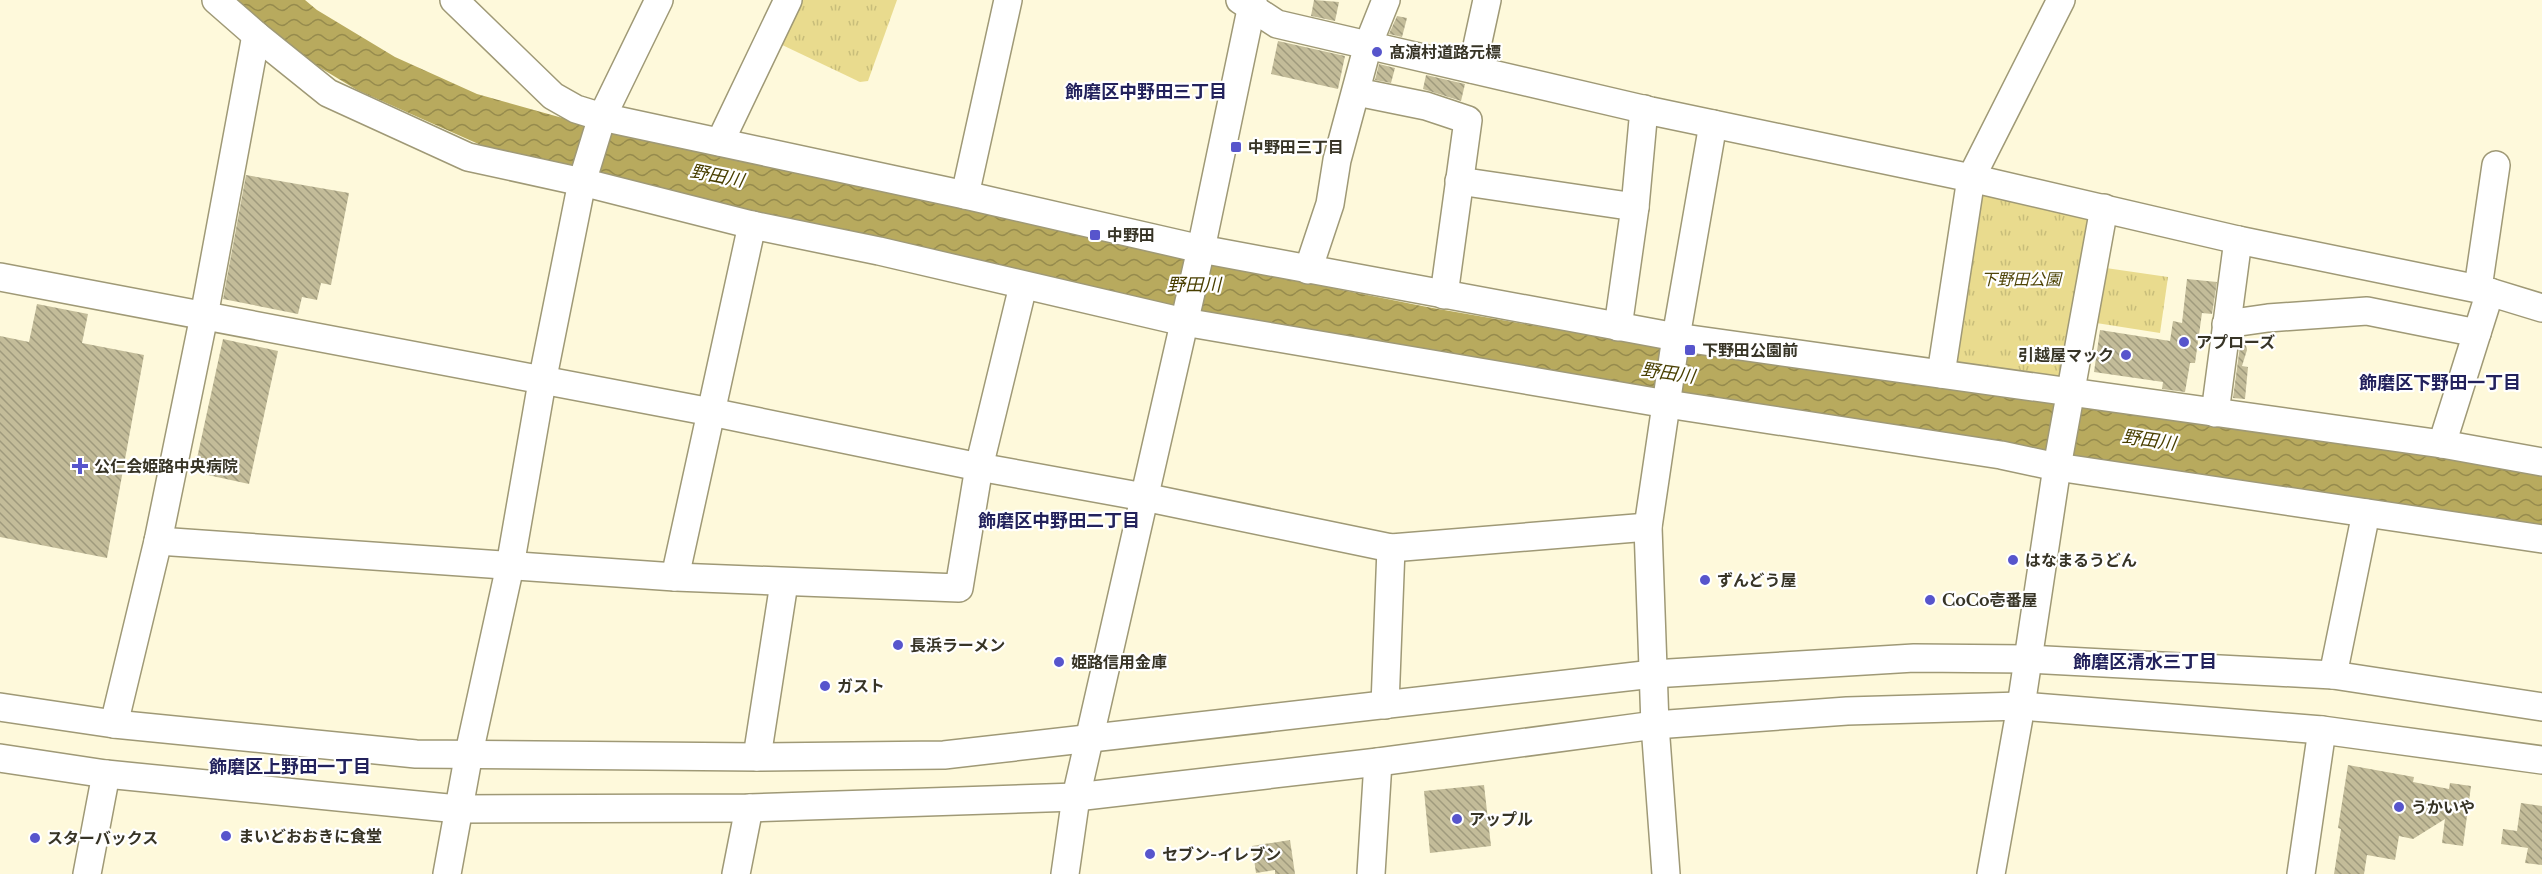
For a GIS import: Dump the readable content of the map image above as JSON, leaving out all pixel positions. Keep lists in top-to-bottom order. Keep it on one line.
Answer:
{"districts":["飾磨区中野田三丁目","飾磨区下野田一丁目","飾磨区中野田二丁目","飾磨区清水三丁目","飾磨区上野田一丁目"],"water":["野田川"],"parks":["下野田公園"],"places":{"other":["髙濵村道路元標","アプローズ","引越屋マック","はなまるうどん","ずんどう屋","CoCo壱番屋","長浜ラーメン","姫路信用金庫","ガスト","うかいや","アップル","まいどおおきに食堂","スターバックス","セブン-イレブン"],"transit":["中野田三丁目","中野田","下野田公園前"],"health":["公仁会姫路中央病院"]}}
